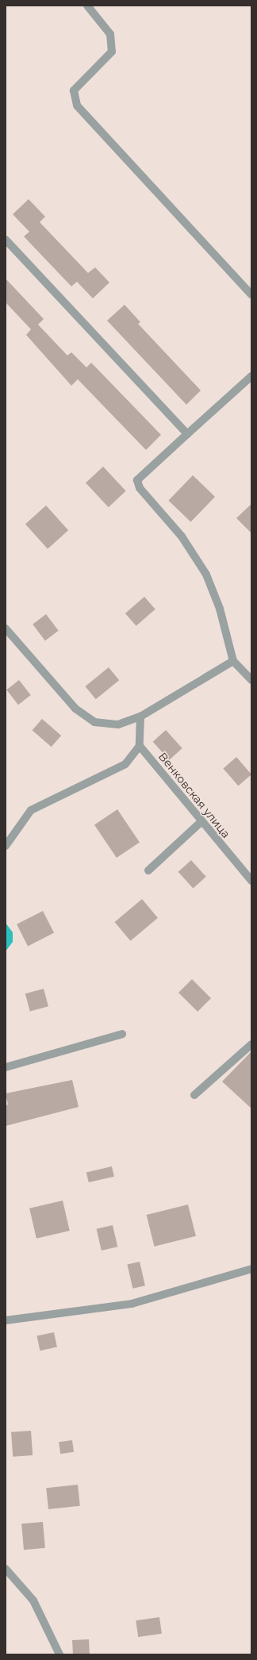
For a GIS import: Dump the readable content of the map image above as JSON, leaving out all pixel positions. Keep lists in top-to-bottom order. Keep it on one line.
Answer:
{"streets":{"street":["Венковская улица"]}}
